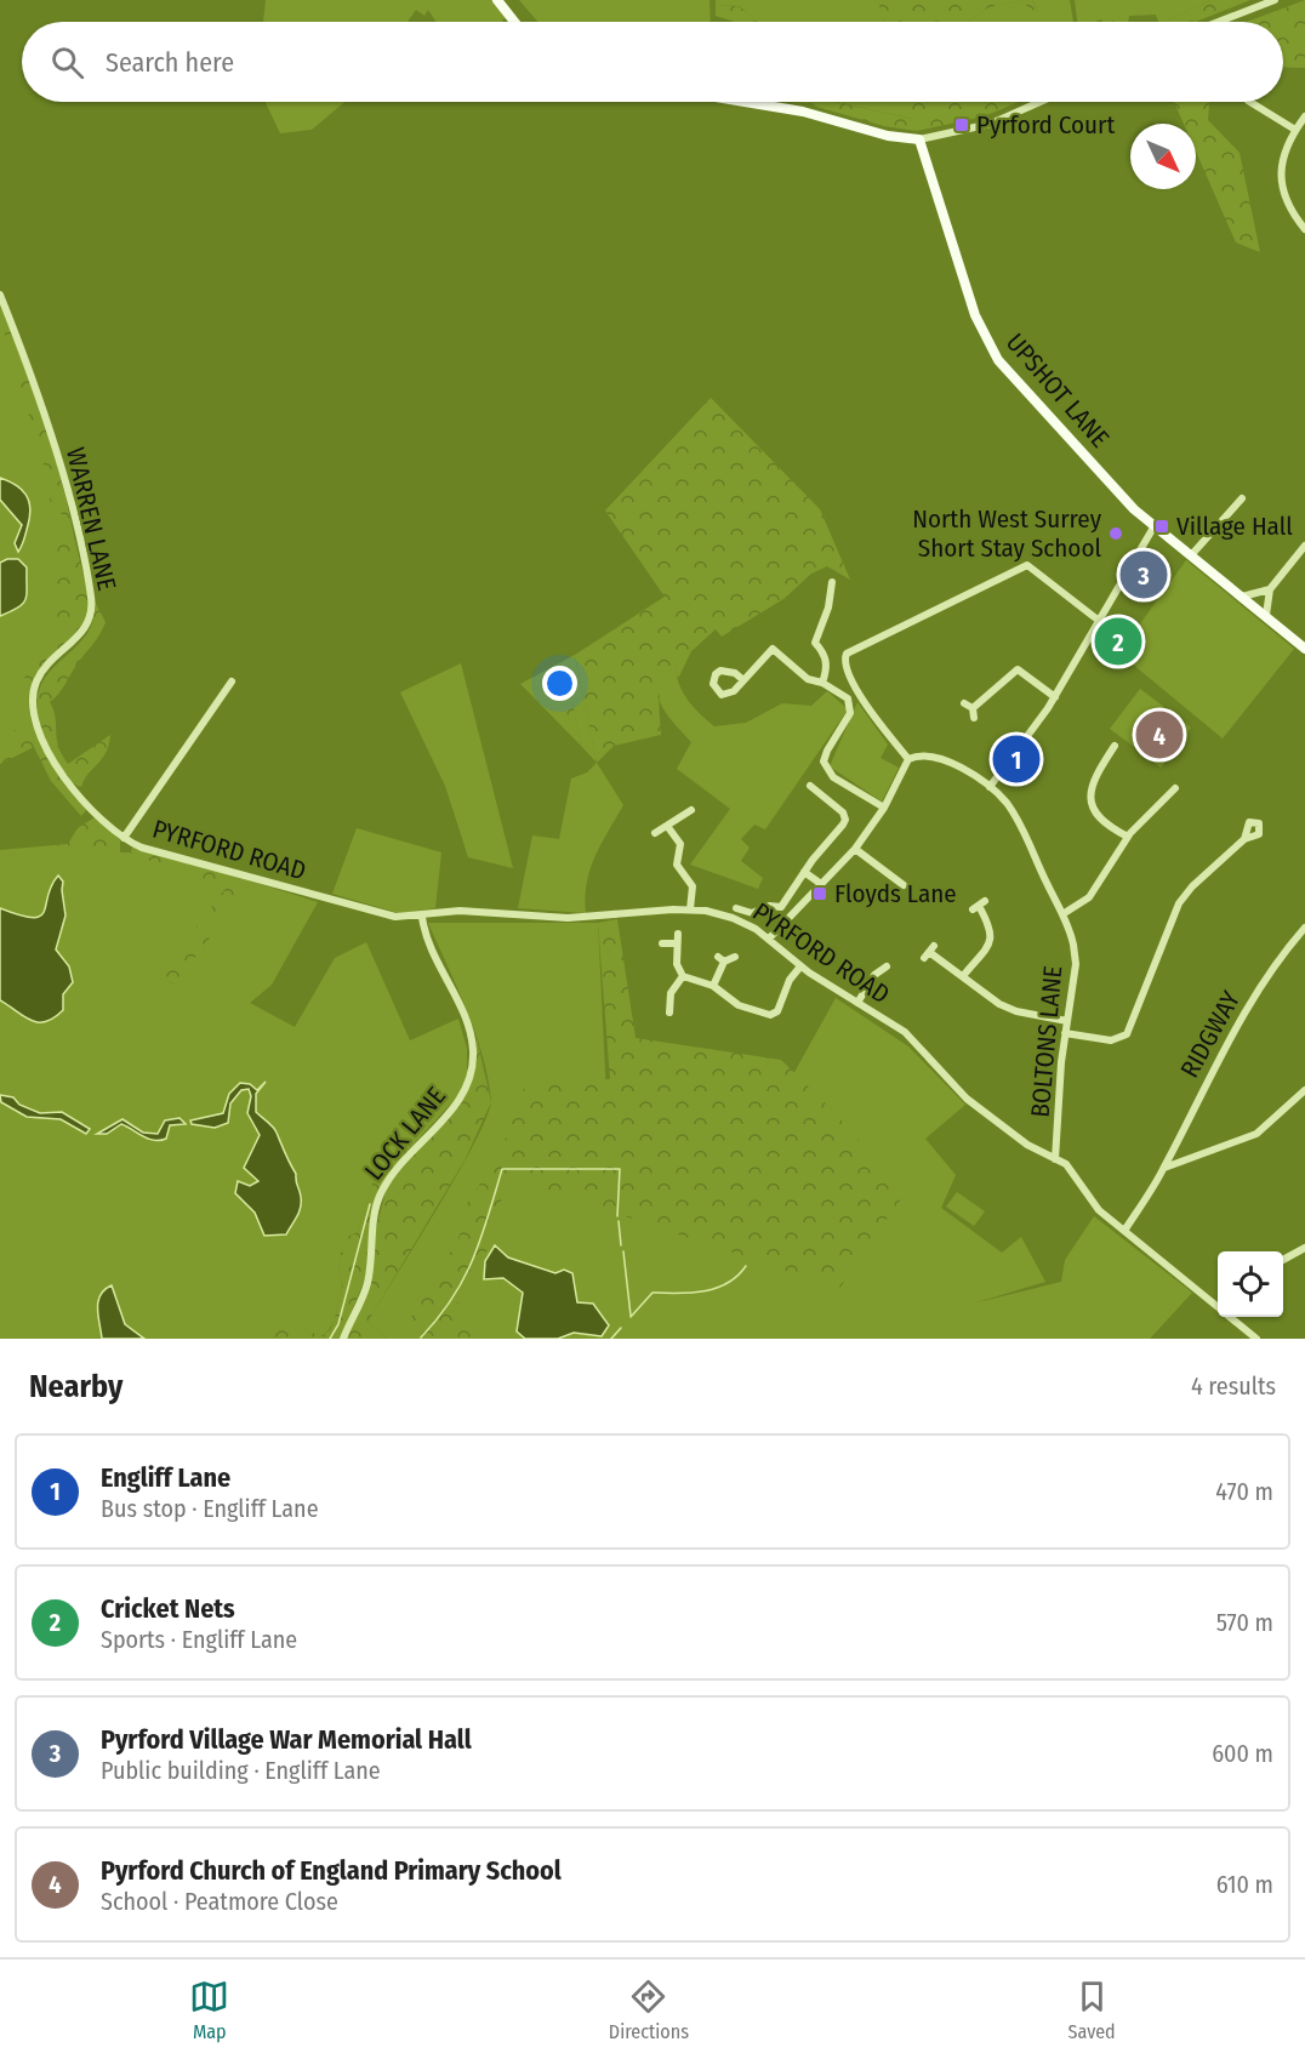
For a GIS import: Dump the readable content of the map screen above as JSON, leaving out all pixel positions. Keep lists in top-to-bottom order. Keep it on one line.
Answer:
{"streets":{"main road":["UPSHOT LANE"],"street":["WARREN LANE","PYRFORD ROAD","RIDGWAY","BOLTONS LANE","LOCK LANE"]},"crossings":[["WARREN LANE","PYRFORD ROAD"],["PYRFORD ROAD","RIDGWAY"],["PYRFORD ROAD","BOLTONS LANE"],["PYRFORD ROAD","LOCK LANE"]],"places":{"transit":["Pyrford Court","Village Hall","Floyds Lane"],"other":["North West Surrey Short Stay School"]},"north":"bottom right","page":{"search":"Search here","pins":["3","2","4","1"],"heading":["Nearby","4 results"],"list":[{"mark":"1","name":"Engliff Lane","note":"Bus stop · Engliff Lane","value":"470 m"},{"mark":"2","name":"Cricket Nets","note":"Sports · Engliff Lane","value":"570 m"},{"mark":"3","name":"Pyrford Village War Memorial Hall","note":"Public building · Engliff Lane","value":"600 m"},{"mark":"4","name":"Pyrford Church of England Primary School","note":"School · Peatmore Close","value":"610 m"}],"nav":["Map","Directions","Saved"]}}
